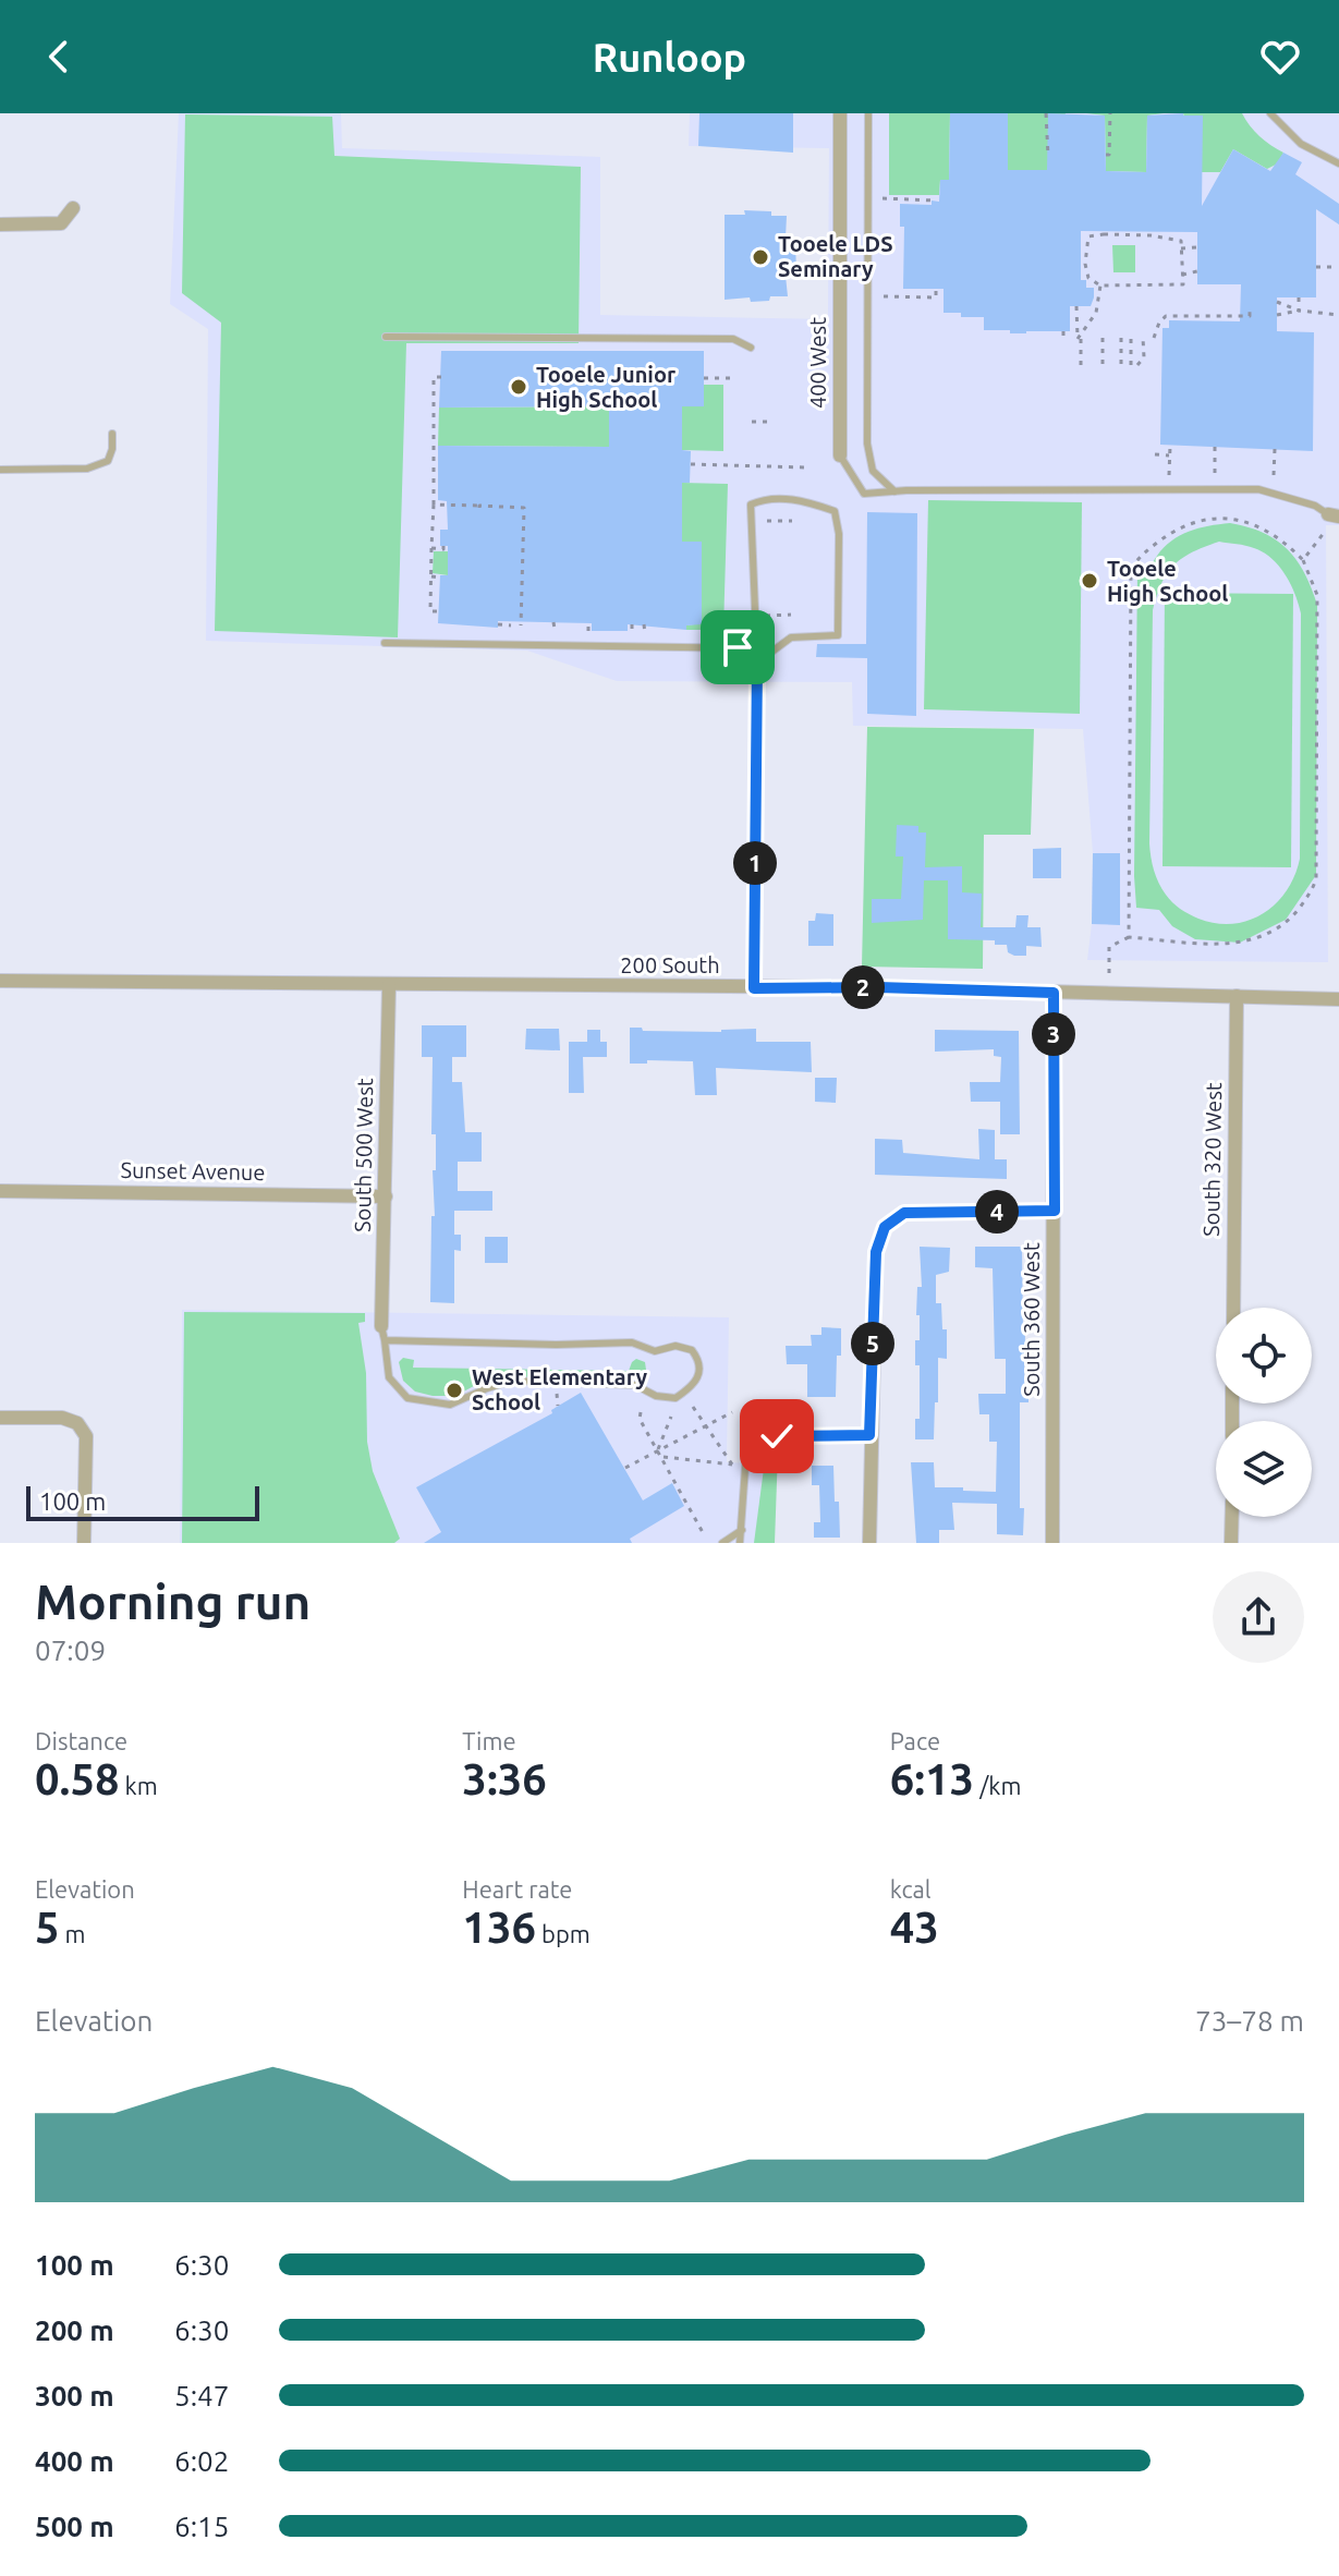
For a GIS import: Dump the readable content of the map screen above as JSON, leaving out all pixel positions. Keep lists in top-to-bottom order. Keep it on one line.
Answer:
{"streets":{"street":["400 West","200 South","South 500 West","South 320 West","Sunset Avenue","South 360 West"]},"crossings":[["200 South","South 500 West"],["200 South","South 320 West"],["200 South","South 360 West"],["South 500 West","Sunset Avenue"]],"places":["Tooele LDS Seminary","Tooele Junior High School","Tooele High School","West Elementary School"],"scale_bar":"100 m","page":{"header":"Runloop","pins":["1","2","3","4","5"],"scale":"100 m","heading":["Morning run","07:09"],"stats":[["Distance","0.58 km"],["Time","3:36"],["Pace","6:13 /km"],["Elevation","5 m"],["Heart rate","136 bpm"],["kcal","43"]],"chart":["Elevation","73–78 m"],"list":[{"name":"100 m","note":"6:30"},{"name":"200 m","note":"6:30"},{"name":"300 m","note":"5:47"},{"name":"400 m","note":"6:02"},{"name":"500 m","note":"6:15"}]}}
